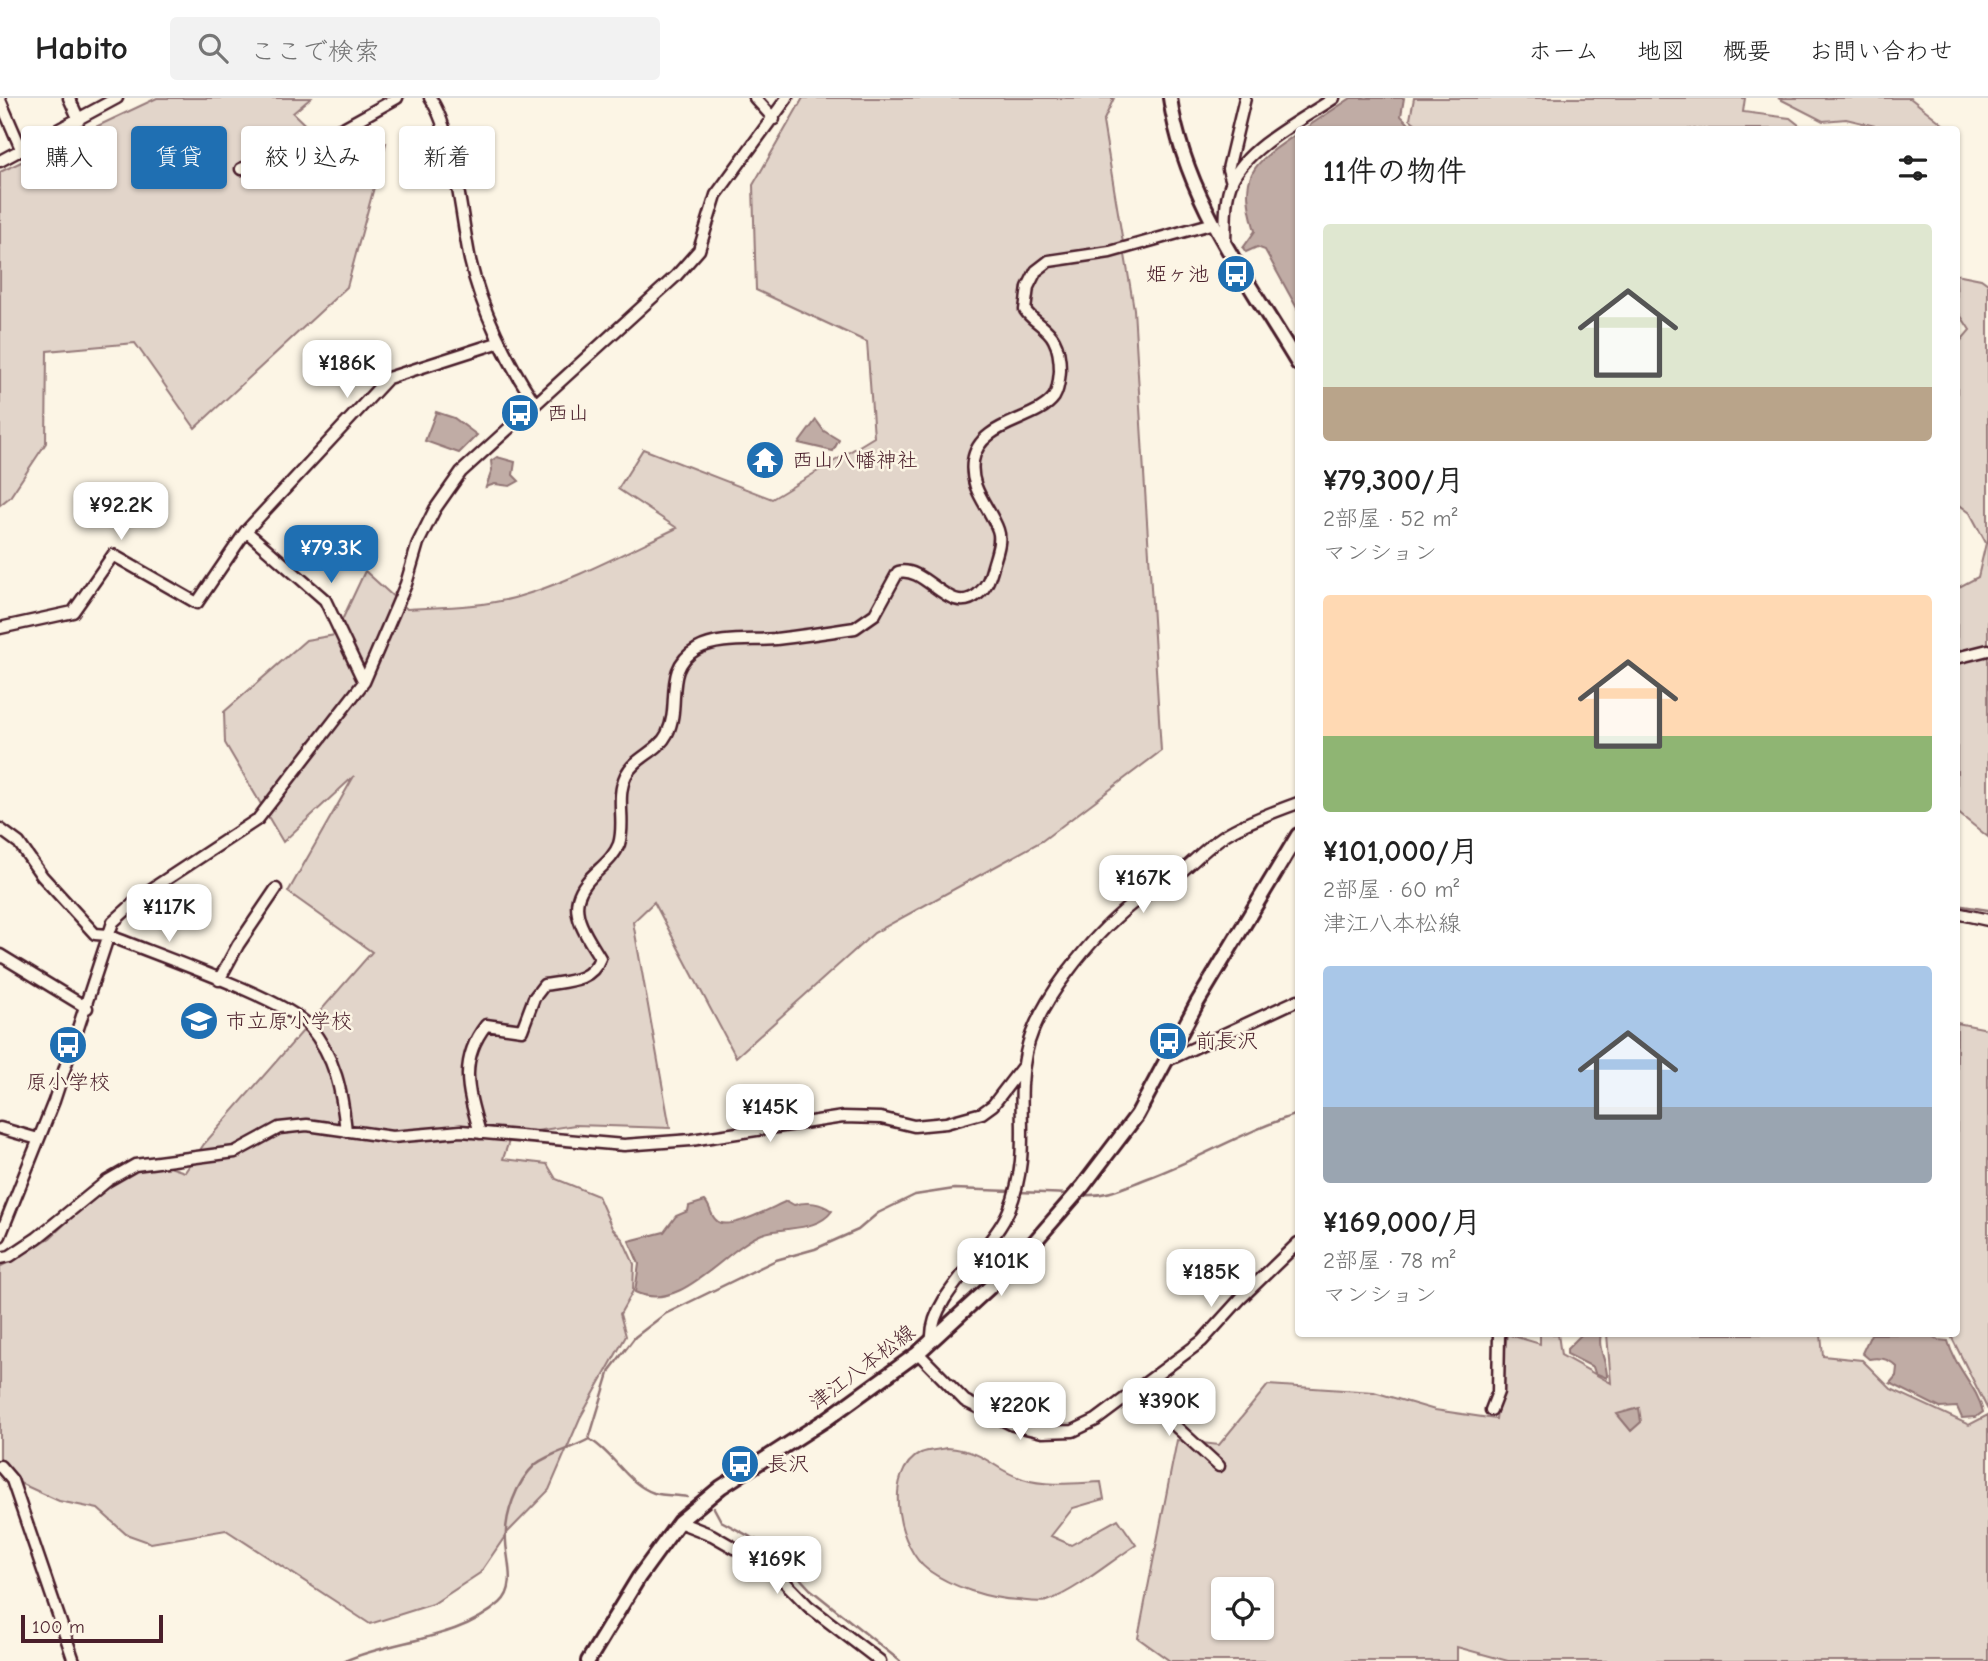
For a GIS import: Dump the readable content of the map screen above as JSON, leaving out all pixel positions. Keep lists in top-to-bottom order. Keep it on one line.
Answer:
{"streets":{"main road":["津江八本松線"]},"places":{"bus stop":["姫ヶ池","西山","前長沢","原小学校","長沢"],"temple":["西山八幡神社"],"school or university":["市立原小学校"]},"scale_bar":"100 m","page":{"header":"Habito","search":"ここで検索","nav":["ホーム","地図","概要","お問い合わせ"],"chip":["購入","賃貸","絞り込み","新着"],"heading":"11件の物件","list":[{"name":"¥79,300/月","note":"2部屋 · 52 m² · マンション"},{"name":"¥101,000/月","note":"2部屋 · 60 m² · 津江八本松線"},{"name":"¥169,000/月","note":"2部屋 · 78 m² · マンション"}],"price":["¥186K","¥92.2K","¥79.3K","¥167K","¥117K","¥145K","¥101K","¥185K","¥390K","¥220K","¥169K"],"scale":"100 m"}}
